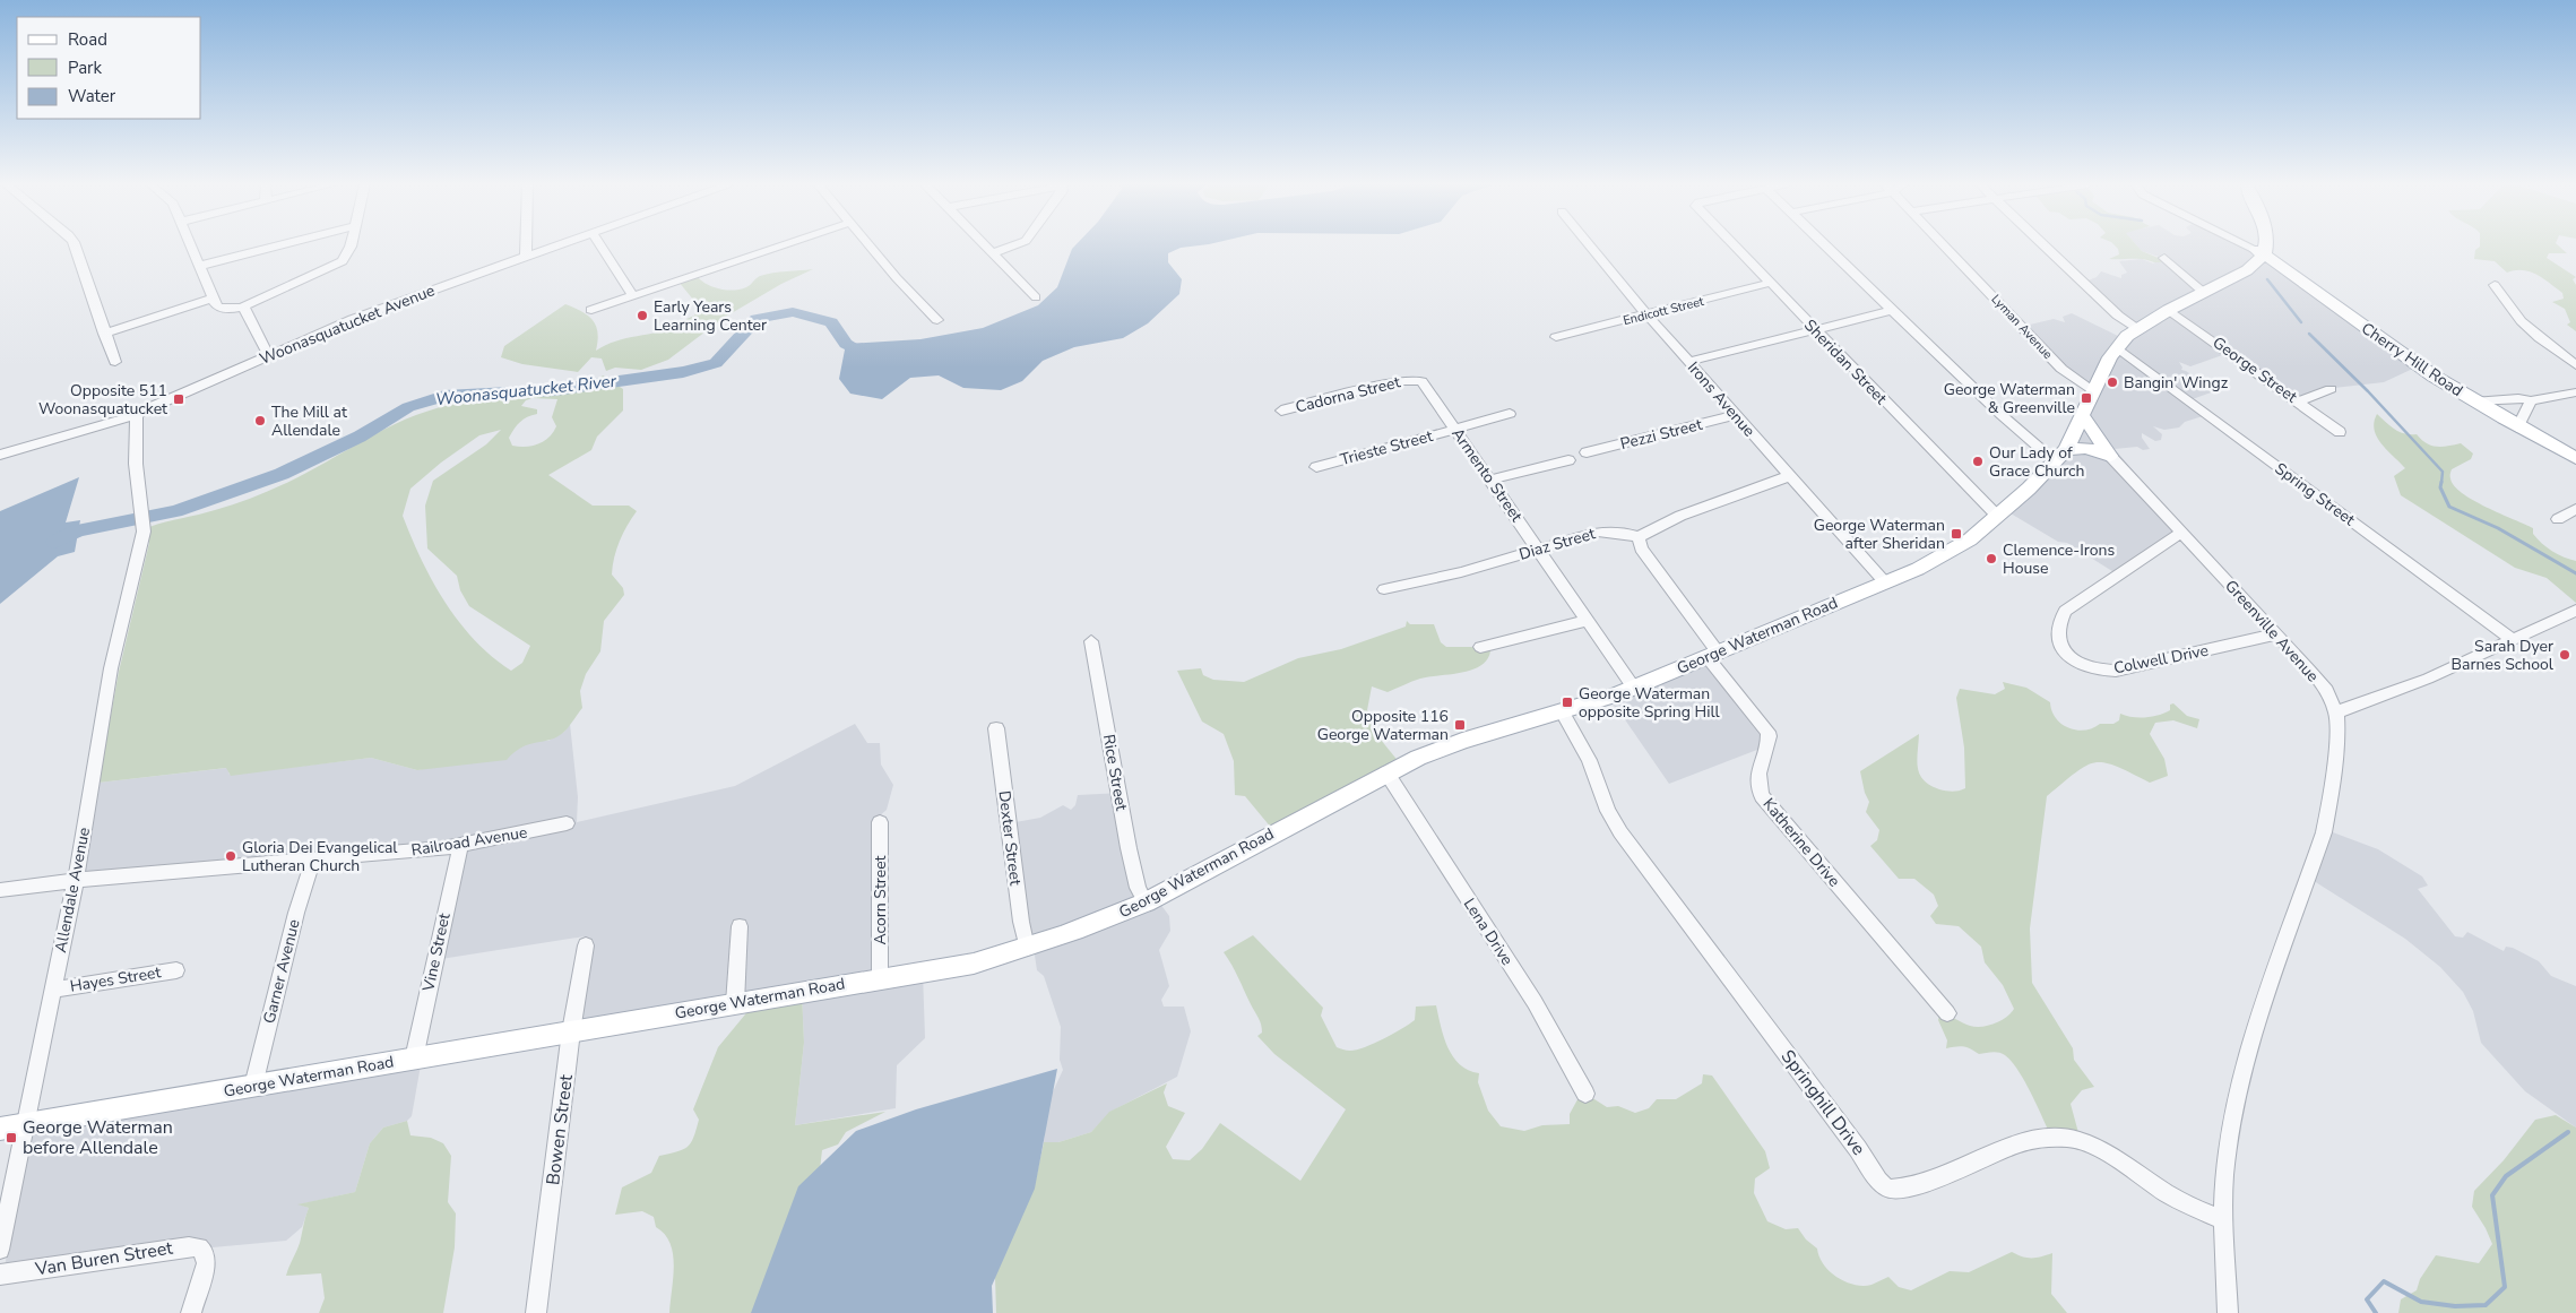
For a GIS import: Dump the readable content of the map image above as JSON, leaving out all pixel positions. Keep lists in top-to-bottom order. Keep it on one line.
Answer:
{"streets":{"main road":["Cherry Hill Road","George Waterman Road"],"street":["Endicott Street","Woonasquatucket Avenue","Lyman Avenue","Sheridan Street","George Street","Cadorna Street","Irons Avenue","Pezzi Street","Trieste Street","Armento Street","Spring Street","Diaz Street","Greenville Avenue","Colwell Drive","Rice Street","Dexter Street","Railroad Avenue","Katherine Drive","Allendale Avenue","Acorn Street","Lena Drive","Vine Street","Garner Avenue","Hayes Street","Springhill Drive","Bowen Street","Van Buren Street"]},"crossings":[["Endicott Street","Sheridan Street"],["Endicott Street","Irons Avenue"],["Woonasquatucket Avenue","Allendale Avenue"],["Sheridan Street","George Waterman Road"],["Cadorna Street","Armento Street"],["Irons Avenue","Pezzi Street"],["Irons Avenue","George Waterman Road"],["Trieste Street","Armento Street"],["Armento Street","Diaz Street"],["Armento Street","George Waterman Road"],["Greenville Avenue","Colwell Drive"],["Greenville Avenue","Springhill Drive"],["George Waterman Road","Rice Street"],["George Waterman Road","Dexter Street"],["George Waterman Road","Katherine Drive"],["George Waterman Road","Allendale Avenue"],["George Waterman Road","Acorn Street"],["George Waterman Road","Lena Drive"],["George Waterman Road","Vine Street"],["George Waterman Road","Garner Avenue"],["George Waterman Road","Springhill Drive"],["George Waterman Road","Bowen Street"],["Railroad Avenue","Allendale Avenue"],["Railroad Avenue","Vine Street"],["Railroad Avenue","Garner Avenue"],["Allendale Avenue","Hayes Street"]],"water":["Woonasquatucket River"],"places":{"other":["Early Years Learning Center","Bangin' Wingz","The Mill at Allendale","Our Lady of Grace Church","Clemence-Irons House","Sarah Dyer Barnes School","Gloria Dei Evangelical Lutheran Church"],"transit":["George Waterman & Greenville","Opposite 511 Woonasquatucket","George Waterman after Sheridan","George Waterman opposite Spring Hill","Opposite 116 George Waterman","George Waterman before Allendale"]},"legend":["Road","Park","Water"]}
